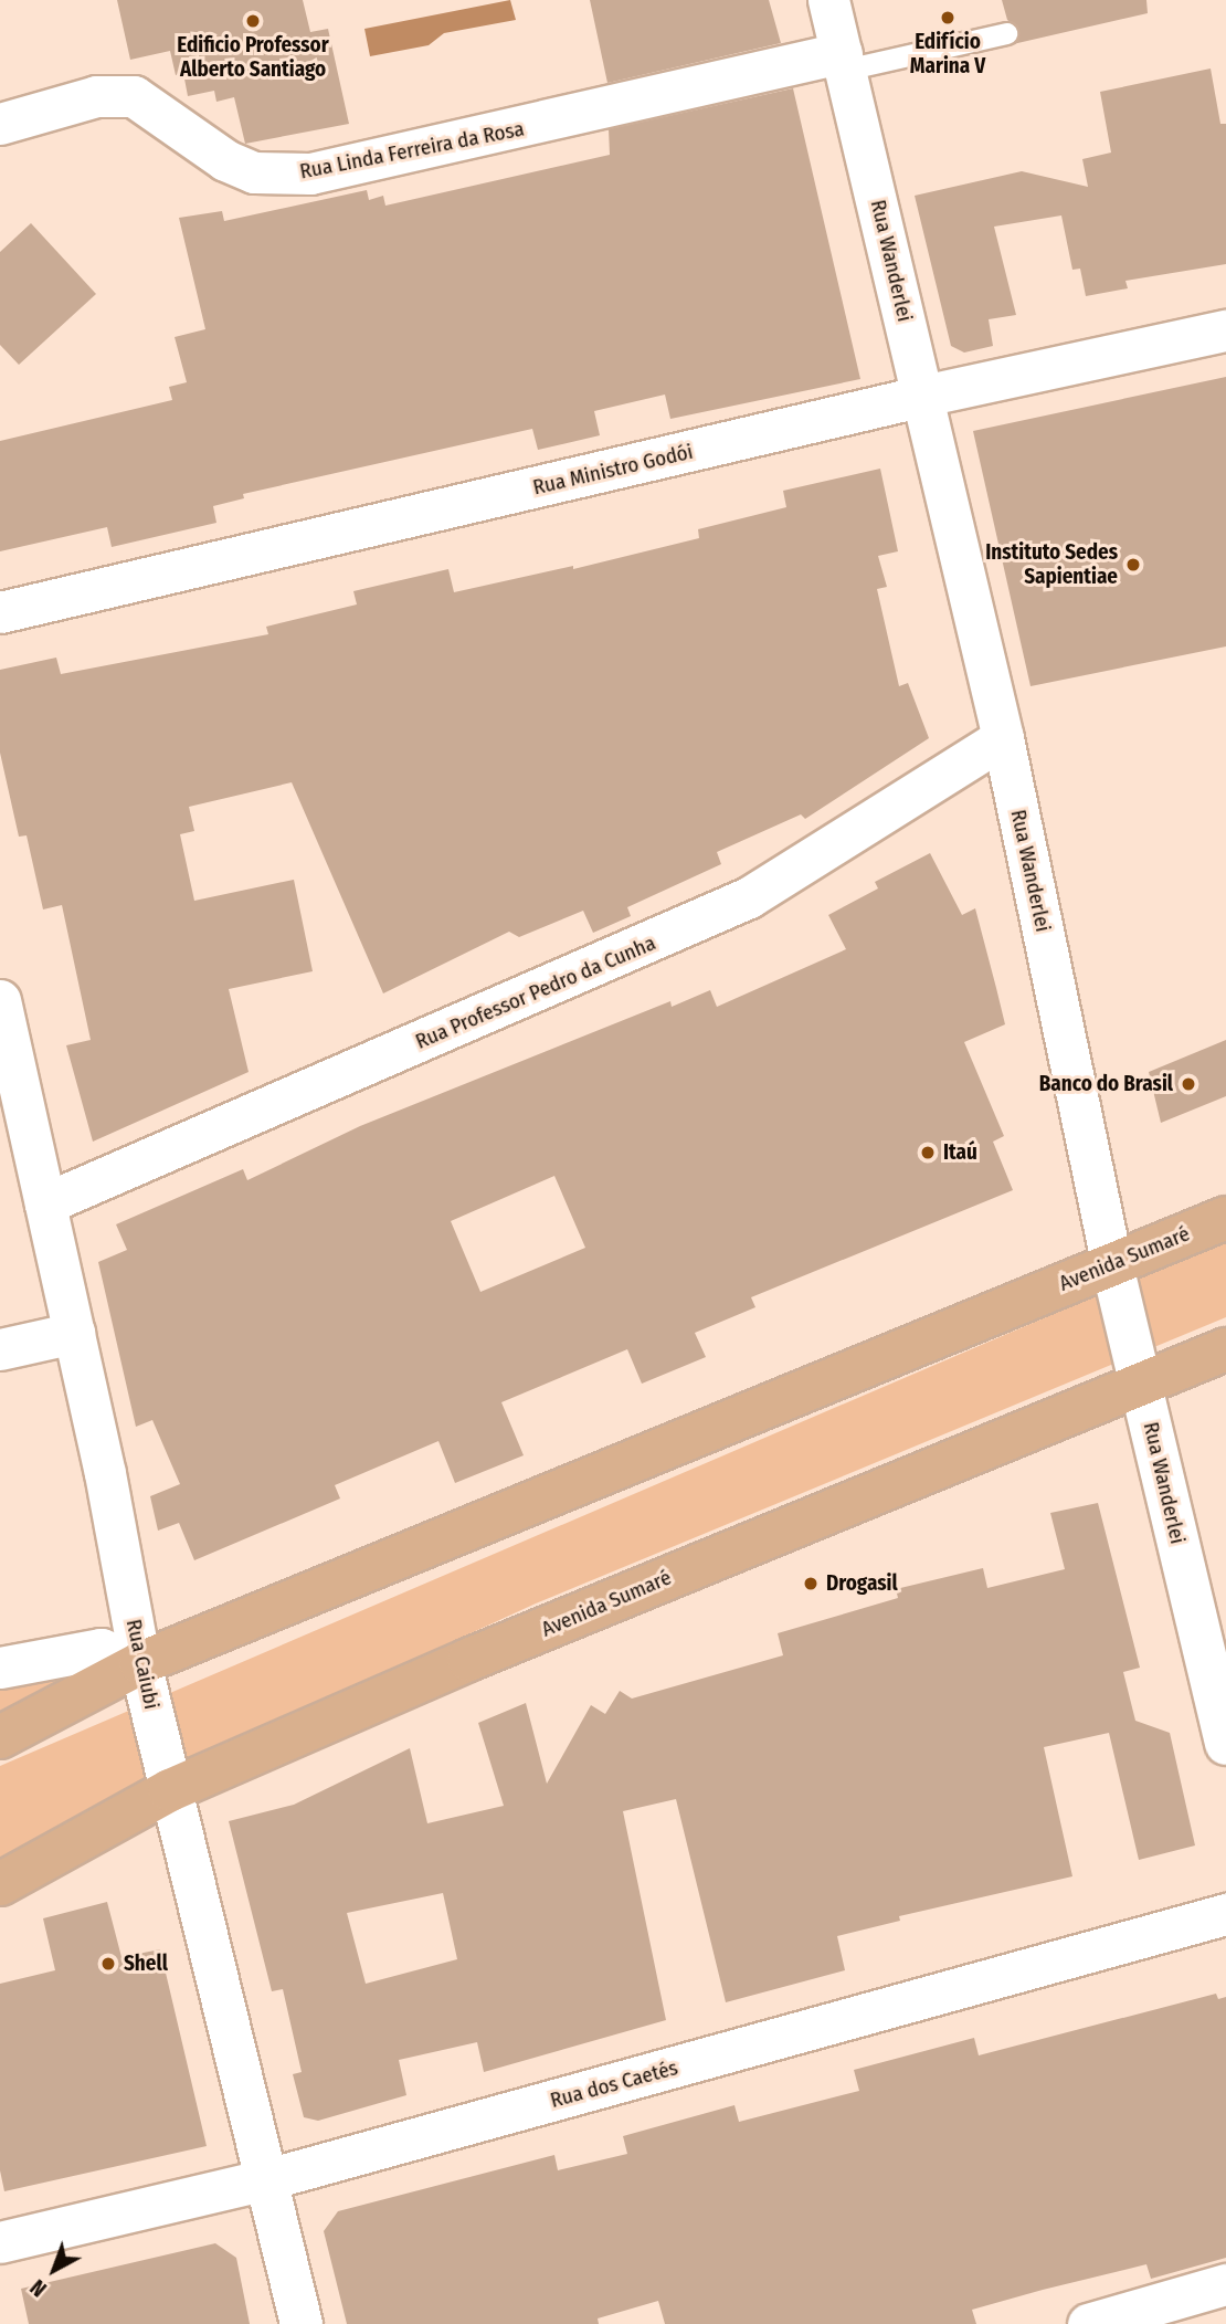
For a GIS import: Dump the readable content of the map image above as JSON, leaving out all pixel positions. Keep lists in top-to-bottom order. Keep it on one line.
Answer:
{"streets":{"main road":["Rua Wanderlei","Avenida Sumaré","Rua Caiubi"],"street":["Rua Linda Ferreira da Rosa","Rua Ministro Godói","Rua Professor Pedro da Cunha","Rua dos Caetés"]},"crossings":[["Rua Linda Ferreira da Rosa","Rua Wanderlei"],["Rua Wanderlei","Rua Ministro Godói"],["Rua Wanderlei","Rua Professor Pedro da Cunha"],["Rua Wanderlei","Avenida Sumaré"],["Rua Professor Pedro da Cunha","Rua Caiubi"],["Avenida Sumaré","Rua Caiubi"],["Rua Caiubi","Rua dos Caetés"]],"places":["Edifício Marina V","Edificio Professor Alberto Santiago","Instituto Sedes Sapientiae","Banco do Brasil","Itaú","Drogasil","Shell"],"north":"bottom left"}
